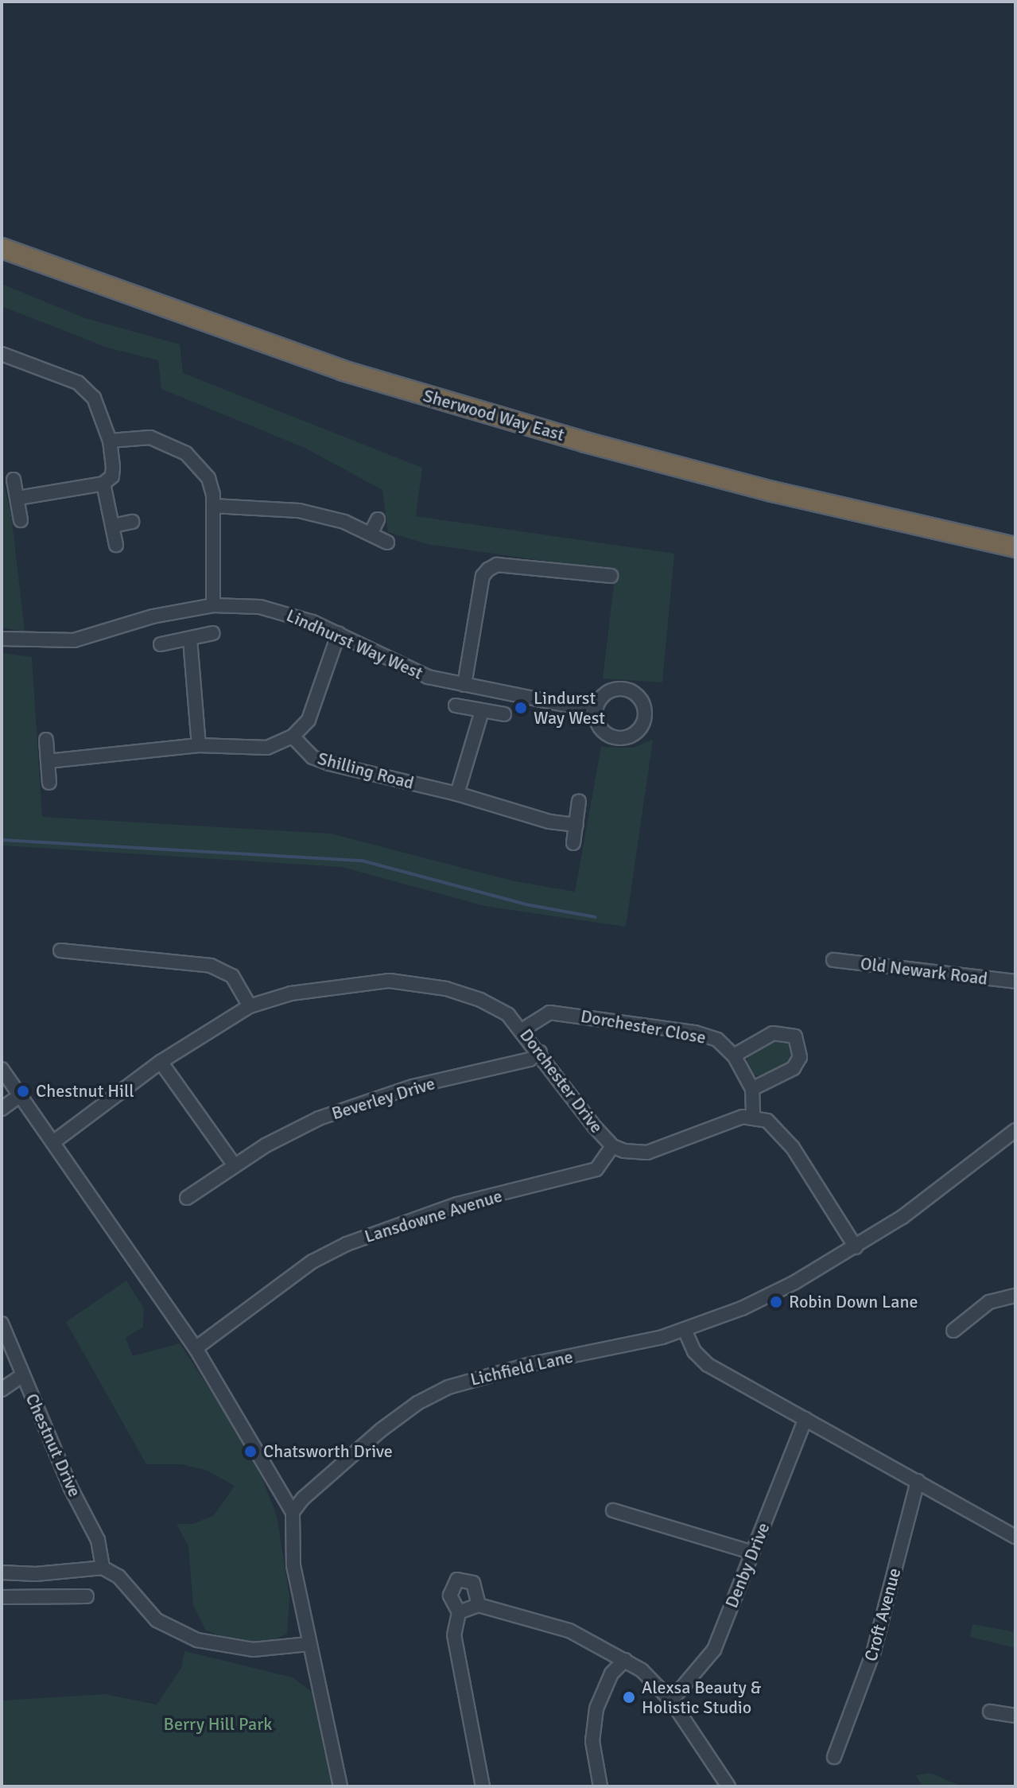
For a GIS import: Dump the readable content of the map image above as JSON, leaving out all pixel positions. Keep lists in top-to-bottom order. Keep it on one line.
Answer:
{"streets":{"highway":["Sherwood Way East"],"street":["Lindhurst Way West","Shilling Road","Old Newark Road","Dorchester Close","Dorchester Drive","Beverley Drive","Lansdowne Avenue","Lichfield Lane","Chestnut Drive","Denby Drive","Croft Avenue"]},"crossings":[["Dorchester Close","Dorchester Drive"],["Dorchester Drive","Beverley Drive"],["Dorchester Drive","Lansdowne Avenue"]],"parks":["Berry Hill Park"],"places":["Lindurst Way West","Chestnut Hill","Robin Down Lane","Chatsworth Drive","Alexsa Beauty & Holistic Studio"]}
